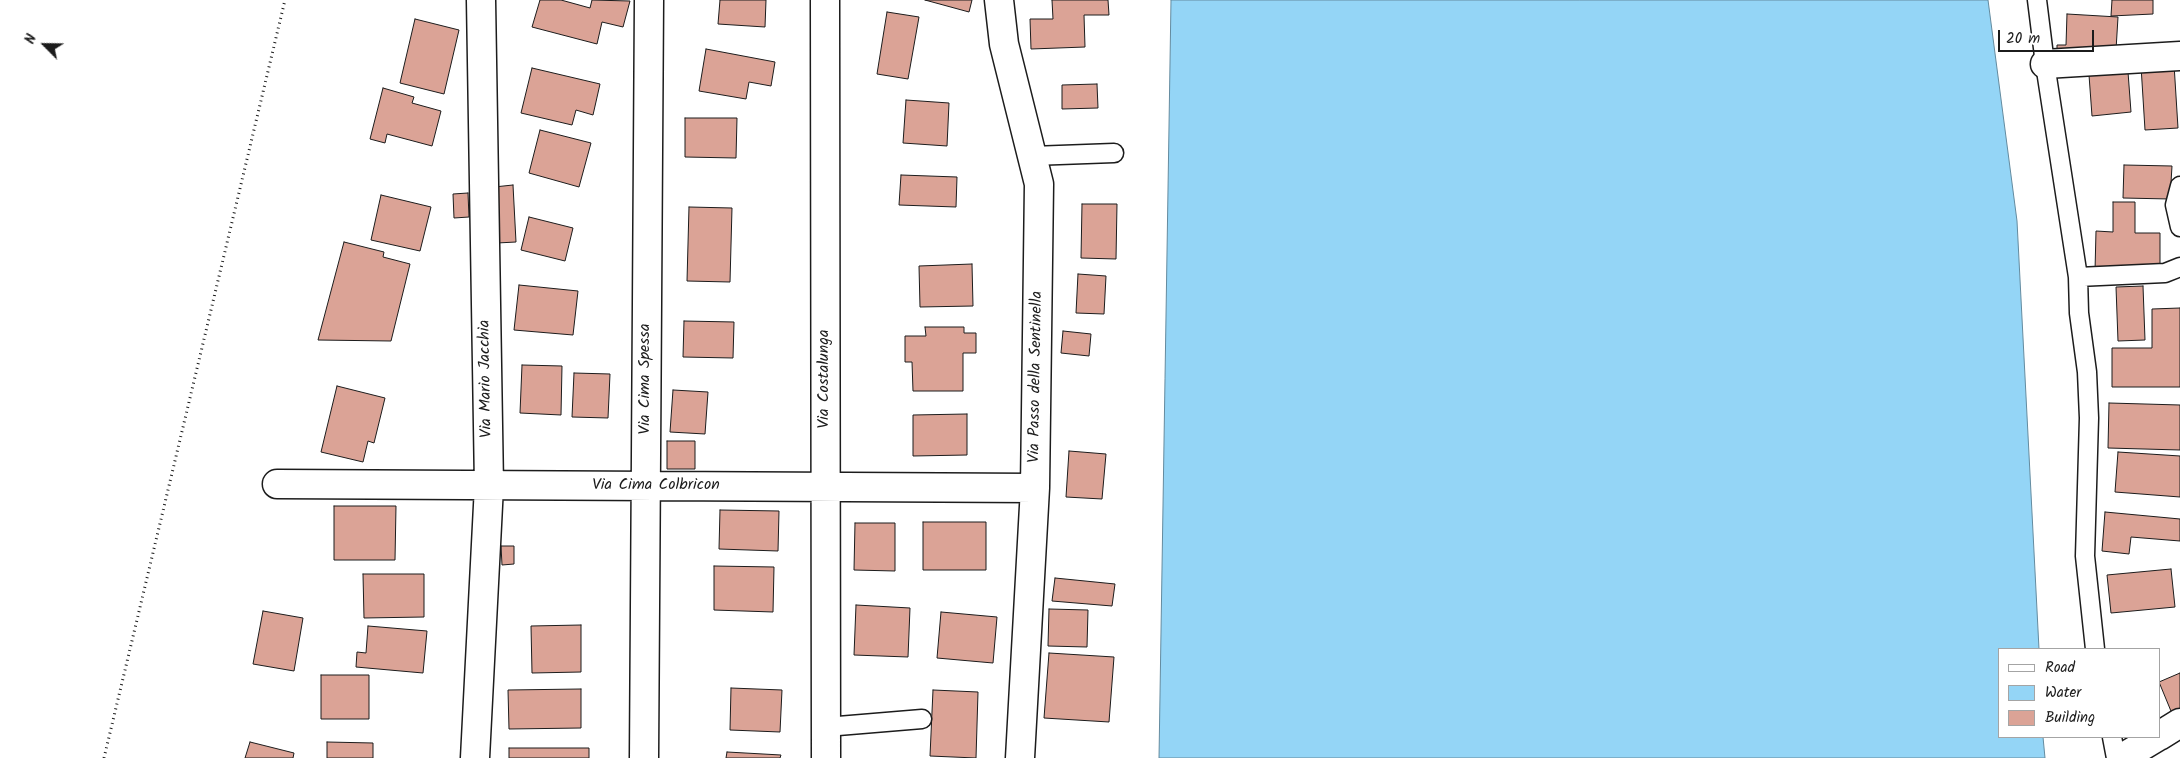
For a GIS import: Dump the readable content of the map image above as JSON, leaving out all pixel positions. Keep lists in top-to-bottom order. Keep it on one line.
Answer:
{"streets":{"street":["Via Passo della Sentinella","Via Mario Jacchia","Via Cima Spessa","Via Costalunga","Via Cima Colbricon"]},"crossings":[["Via Passo della Sentinella","Via Cima Colbricon"],["Via Mario Jacchia","Via Cima Colbricon"],["Via Cima Spessa","Via Cima Colbricon"],["Via Costalunga","Via Cima Colbricon"]],"legend":["Road","Water","Building"],"scale_bar":"20 m","north":"top left"}
